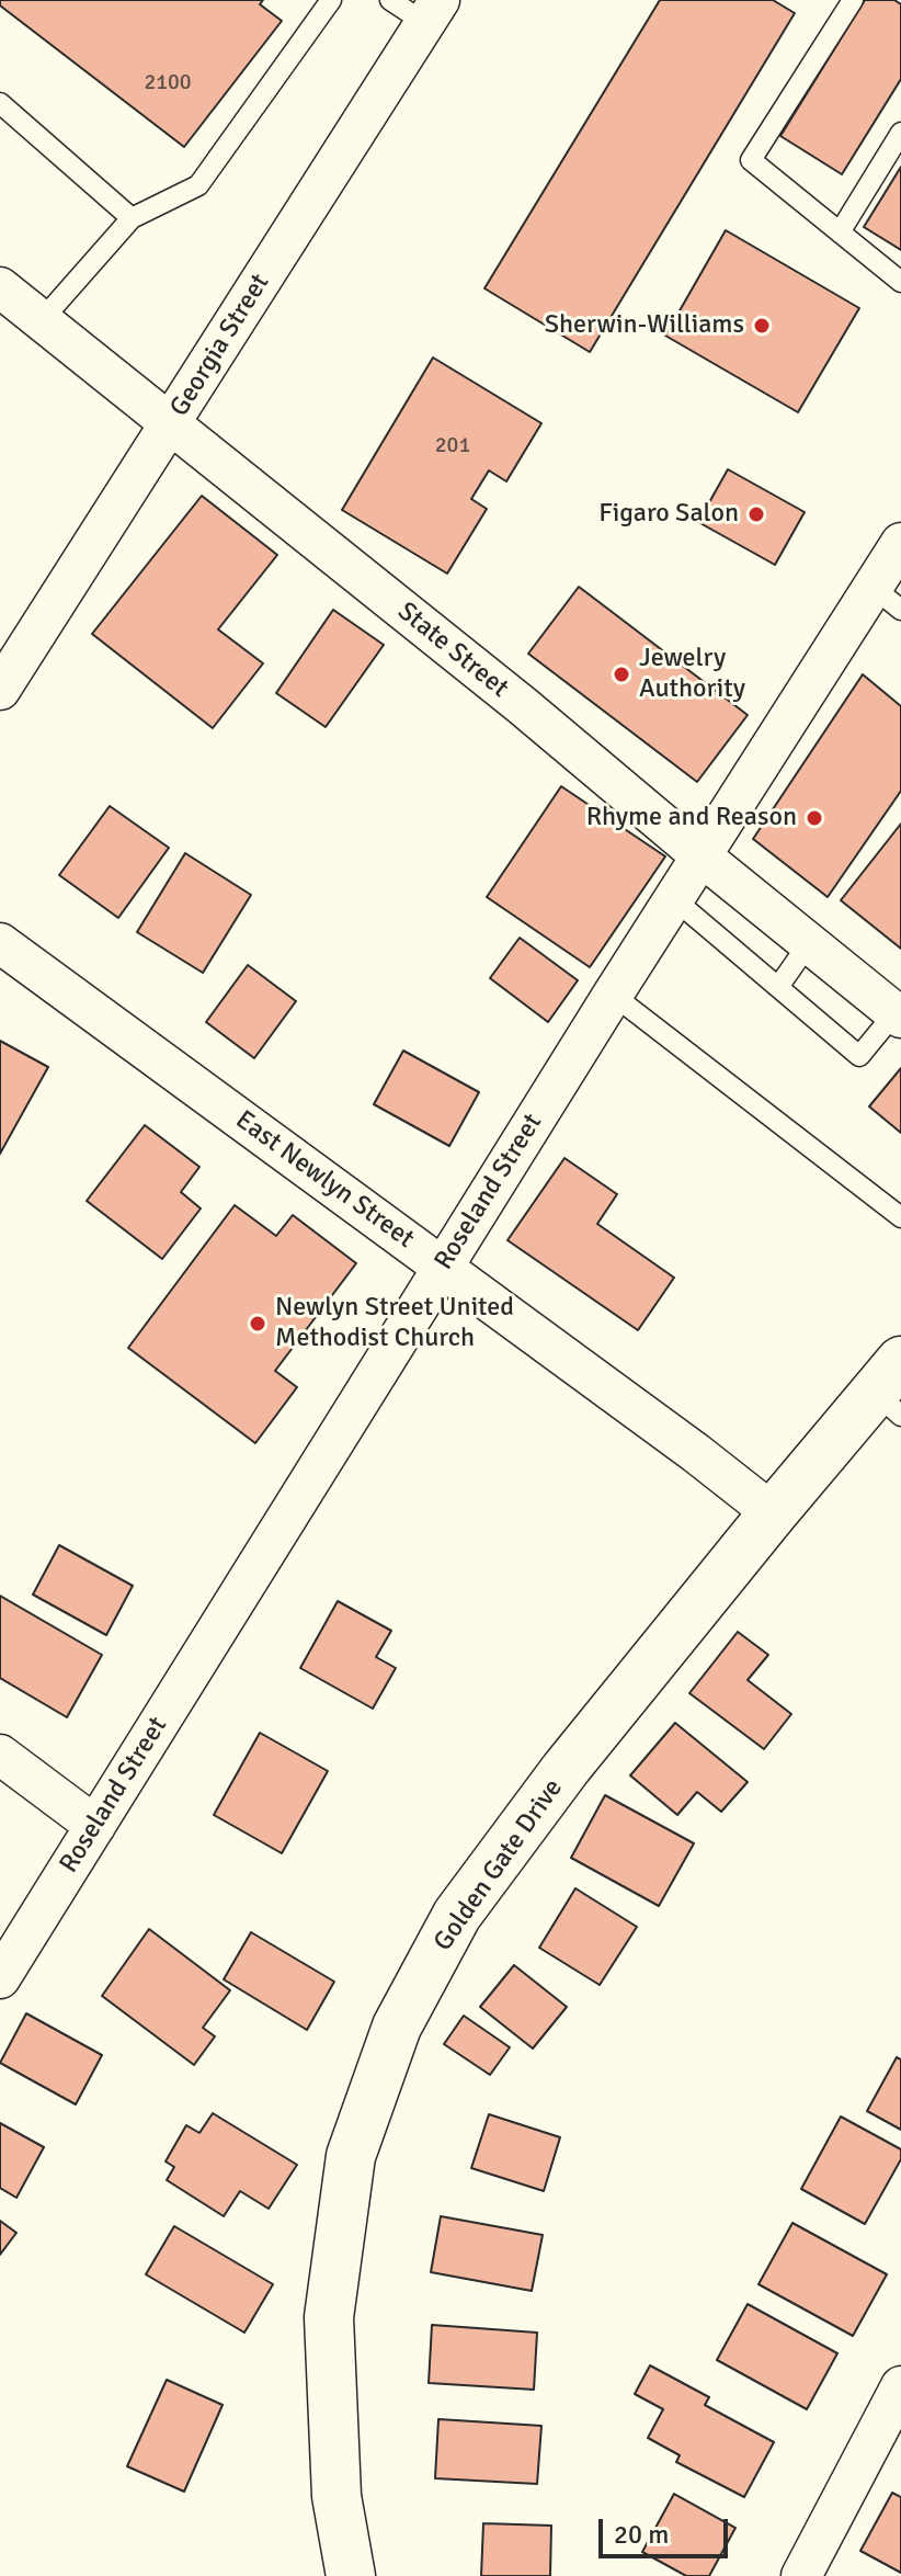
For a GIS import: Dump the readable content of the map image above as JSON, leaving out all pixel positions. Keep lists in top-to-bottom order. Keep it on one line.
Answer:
{"streets":{"street":["Georgia Street","State Street","East Newlyn Street","Roseland Street","Golden Gate Drive"]},"crossings":[["Georgia Street","State Street"],["State Street","Roseland Street"],["East Newlyn Street","Roseland Street"],["East Newlyn Street","Golden Gate Drive"]],"places":["Sherwin-Williams","Figaro Salon","Jewelry Authority","Rhyme and Reason","Newlyn Street United Methodist Church"],"house_numbers":["2100","201"],"scale_bar":"20 m"}
